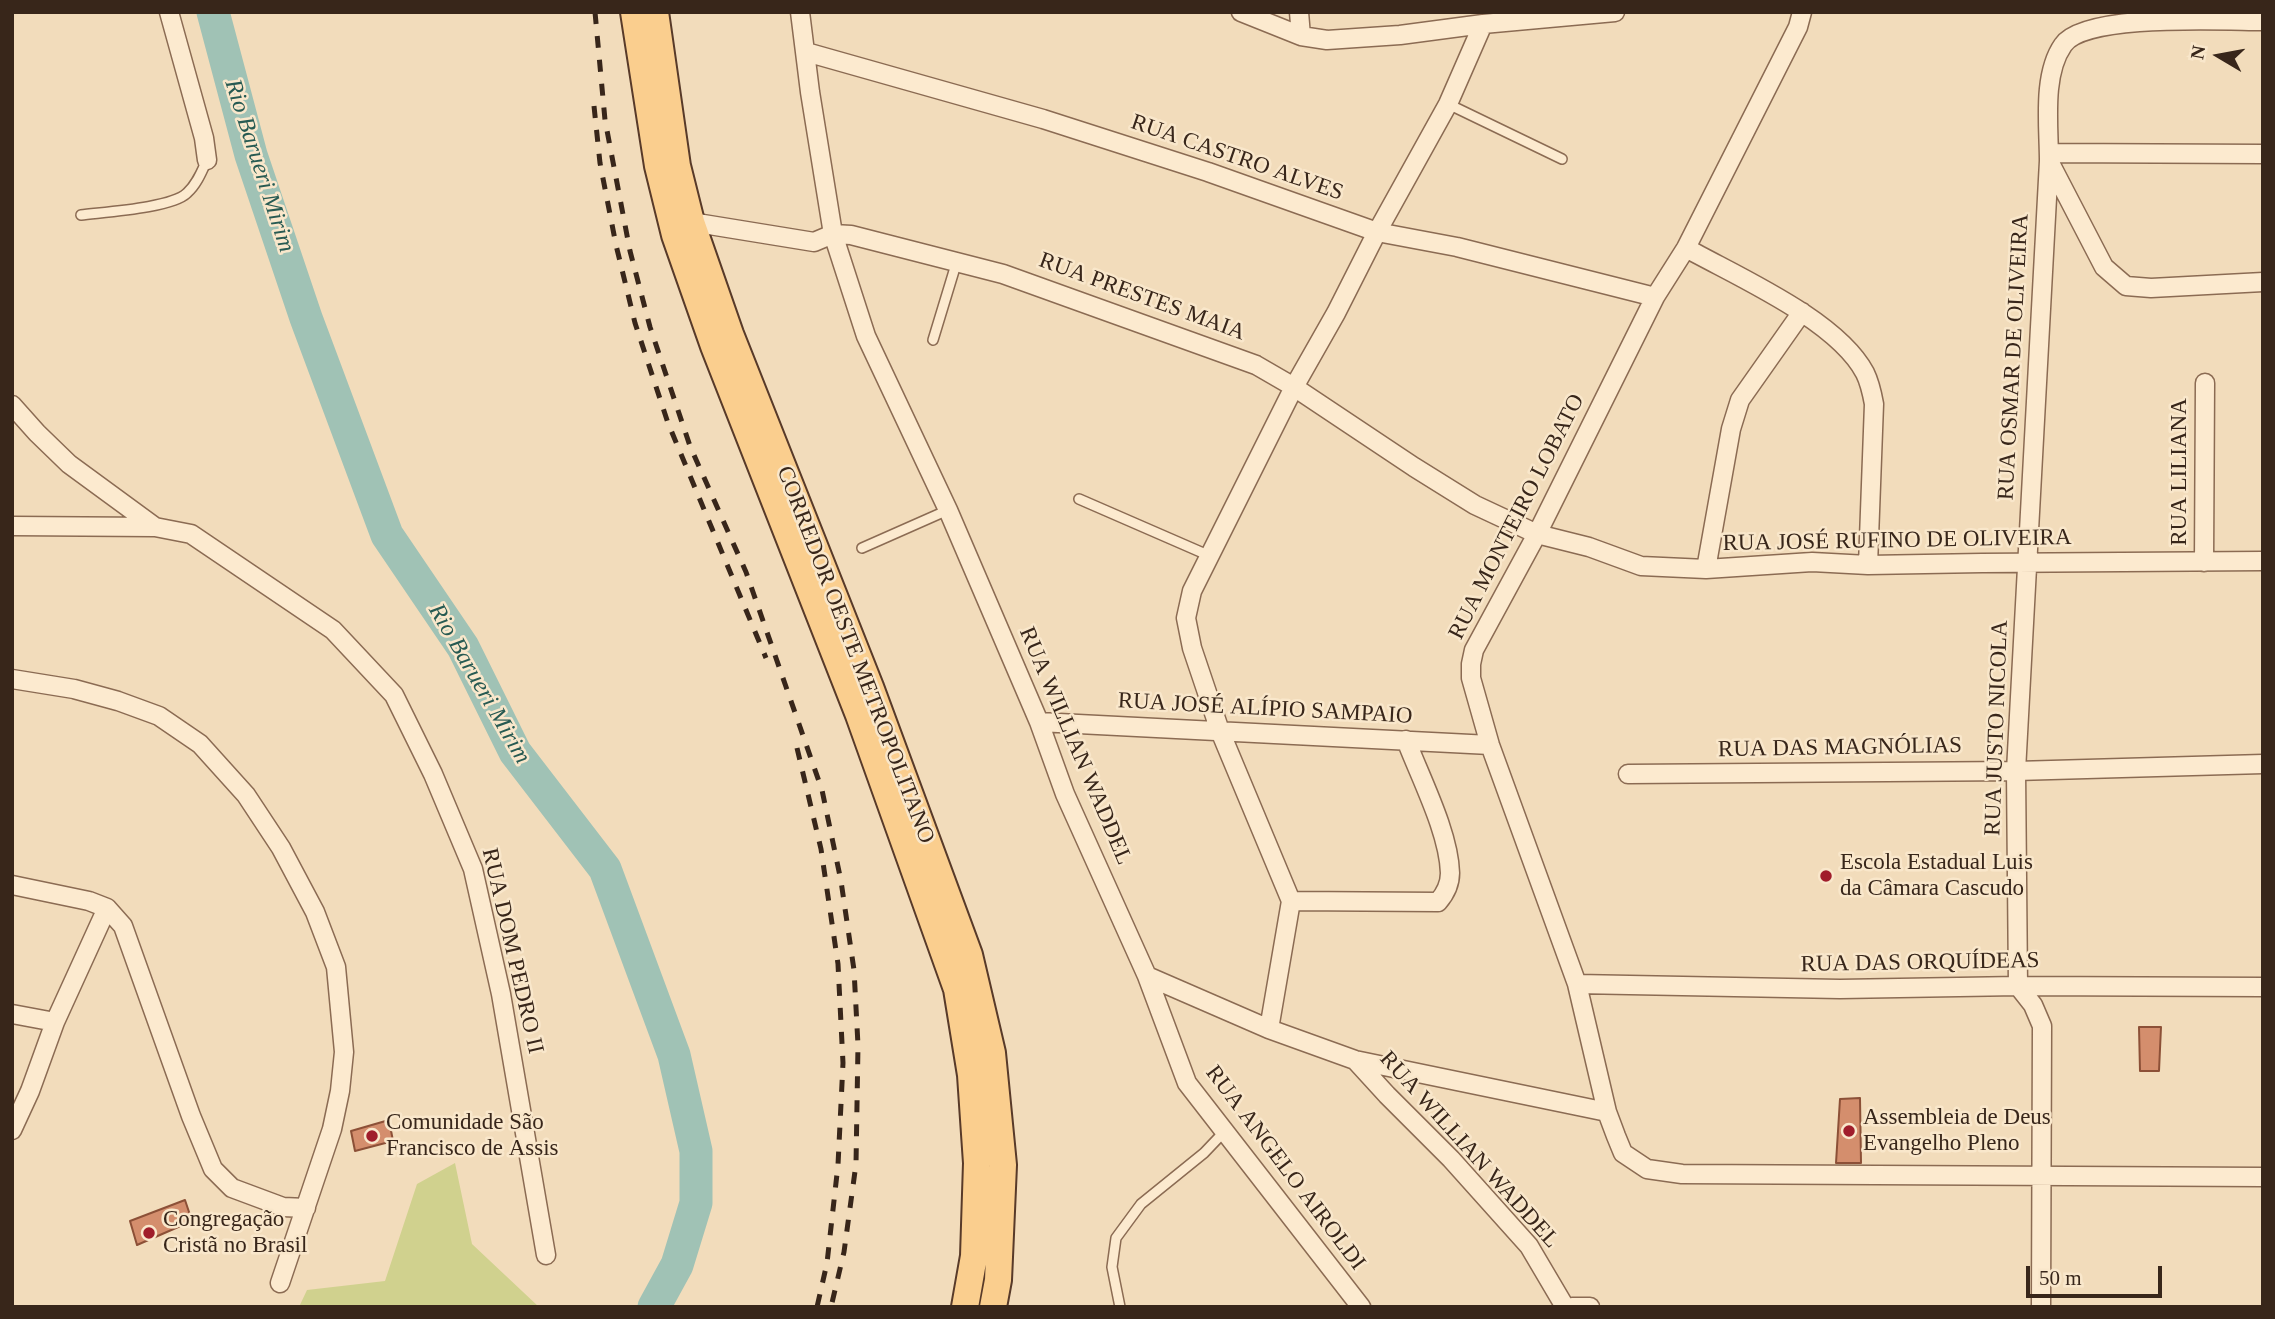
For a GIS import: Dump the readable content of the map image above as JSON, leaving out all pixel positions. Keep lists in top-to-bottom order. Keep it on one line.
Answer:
{"streets":{"main road":["CORREDOR OESTE METROPOLITANO"],"street":["RUA CASTRO ALVES","RUA PRESTES MAIA","RUA OSMAR DE OLIVEIRA","RUA LILIANA","RUA MONTEIRO LOBATO","RUA JOSÉ RUFINO DE OLIVEIRA","RUA JOSÉ ALÍPIO SAMPAIO","RUA JUSTO NICOLA","RUA WILLIAN WADDEL","RUA DAS MAGNÓLIAS","RUA DOM PEDRO II","RUA DAS ORQUÍDEAS","RUA ANGELO AIROLDI"]},"crossings":[["RUA CASTRO ALVES","RUA MONTEIRO LOBATO"],["RUA CASTRO ALVES","RUA WILLIAN WADDEL"],["RUA PRESTES MAIA","RUA MONTEIRO LOBATO"],["RUA PRESTES MAIA","RUA JOSÉ RUFINO DE OLIVEIRA"],["RUA PRESTES MAIA","CORREDOR OESTE METROPOLITANO"],["RUA PRESTES MAIA","RUA WILLIAN WADDEL"],["RUA OSMAR DE OLIVEIRA","RUA JOSÉ RUFINO DE OLIVEIRA"],["RUA OSMAR DE OLIVEIRA","RUA JUSTO NICOLA"],["RUA LILIANA","RUA JOSÉ RUFINO DE OLIVEIRA"],["RUA MONTEIRO LOBATO","RUA JOSÉ RUFINO DE OLIVEIRA"],["RUA MONTEIRO LOBATO","RUA JOSÉ ALÍPIO SAMPAIO"],["RUA MONTEIRO LOBATO","RUA DAS ORQUÍDEAS"],["RUA JOSÉ RUFINO DE OLIVEIRA","RUA JUSTO NICOLA"],["RUA JOSÉ ALÍPIO SAMPAIO","RUA WILLIAN WADDEL"],["RUA JUSTO NICOLA","RUA DAS MAGNÓLIAS"],["RUA JUSTO NICOLA","RUA DAS ORQUÍDEAS"],["RUA WILLIAN WADDEL","RUA ANGELO AIROLDI"]],"water":["Rio Barueri Mirim"],"places":["Escola Estadual Luis da Câmara Cascudo","Assembleia de Deus Evangelho Pleno","Comunidade São Francisco de Assis","Congregação Cristã no Brasil"],"scale_bar":"50 m","north":"left"}
